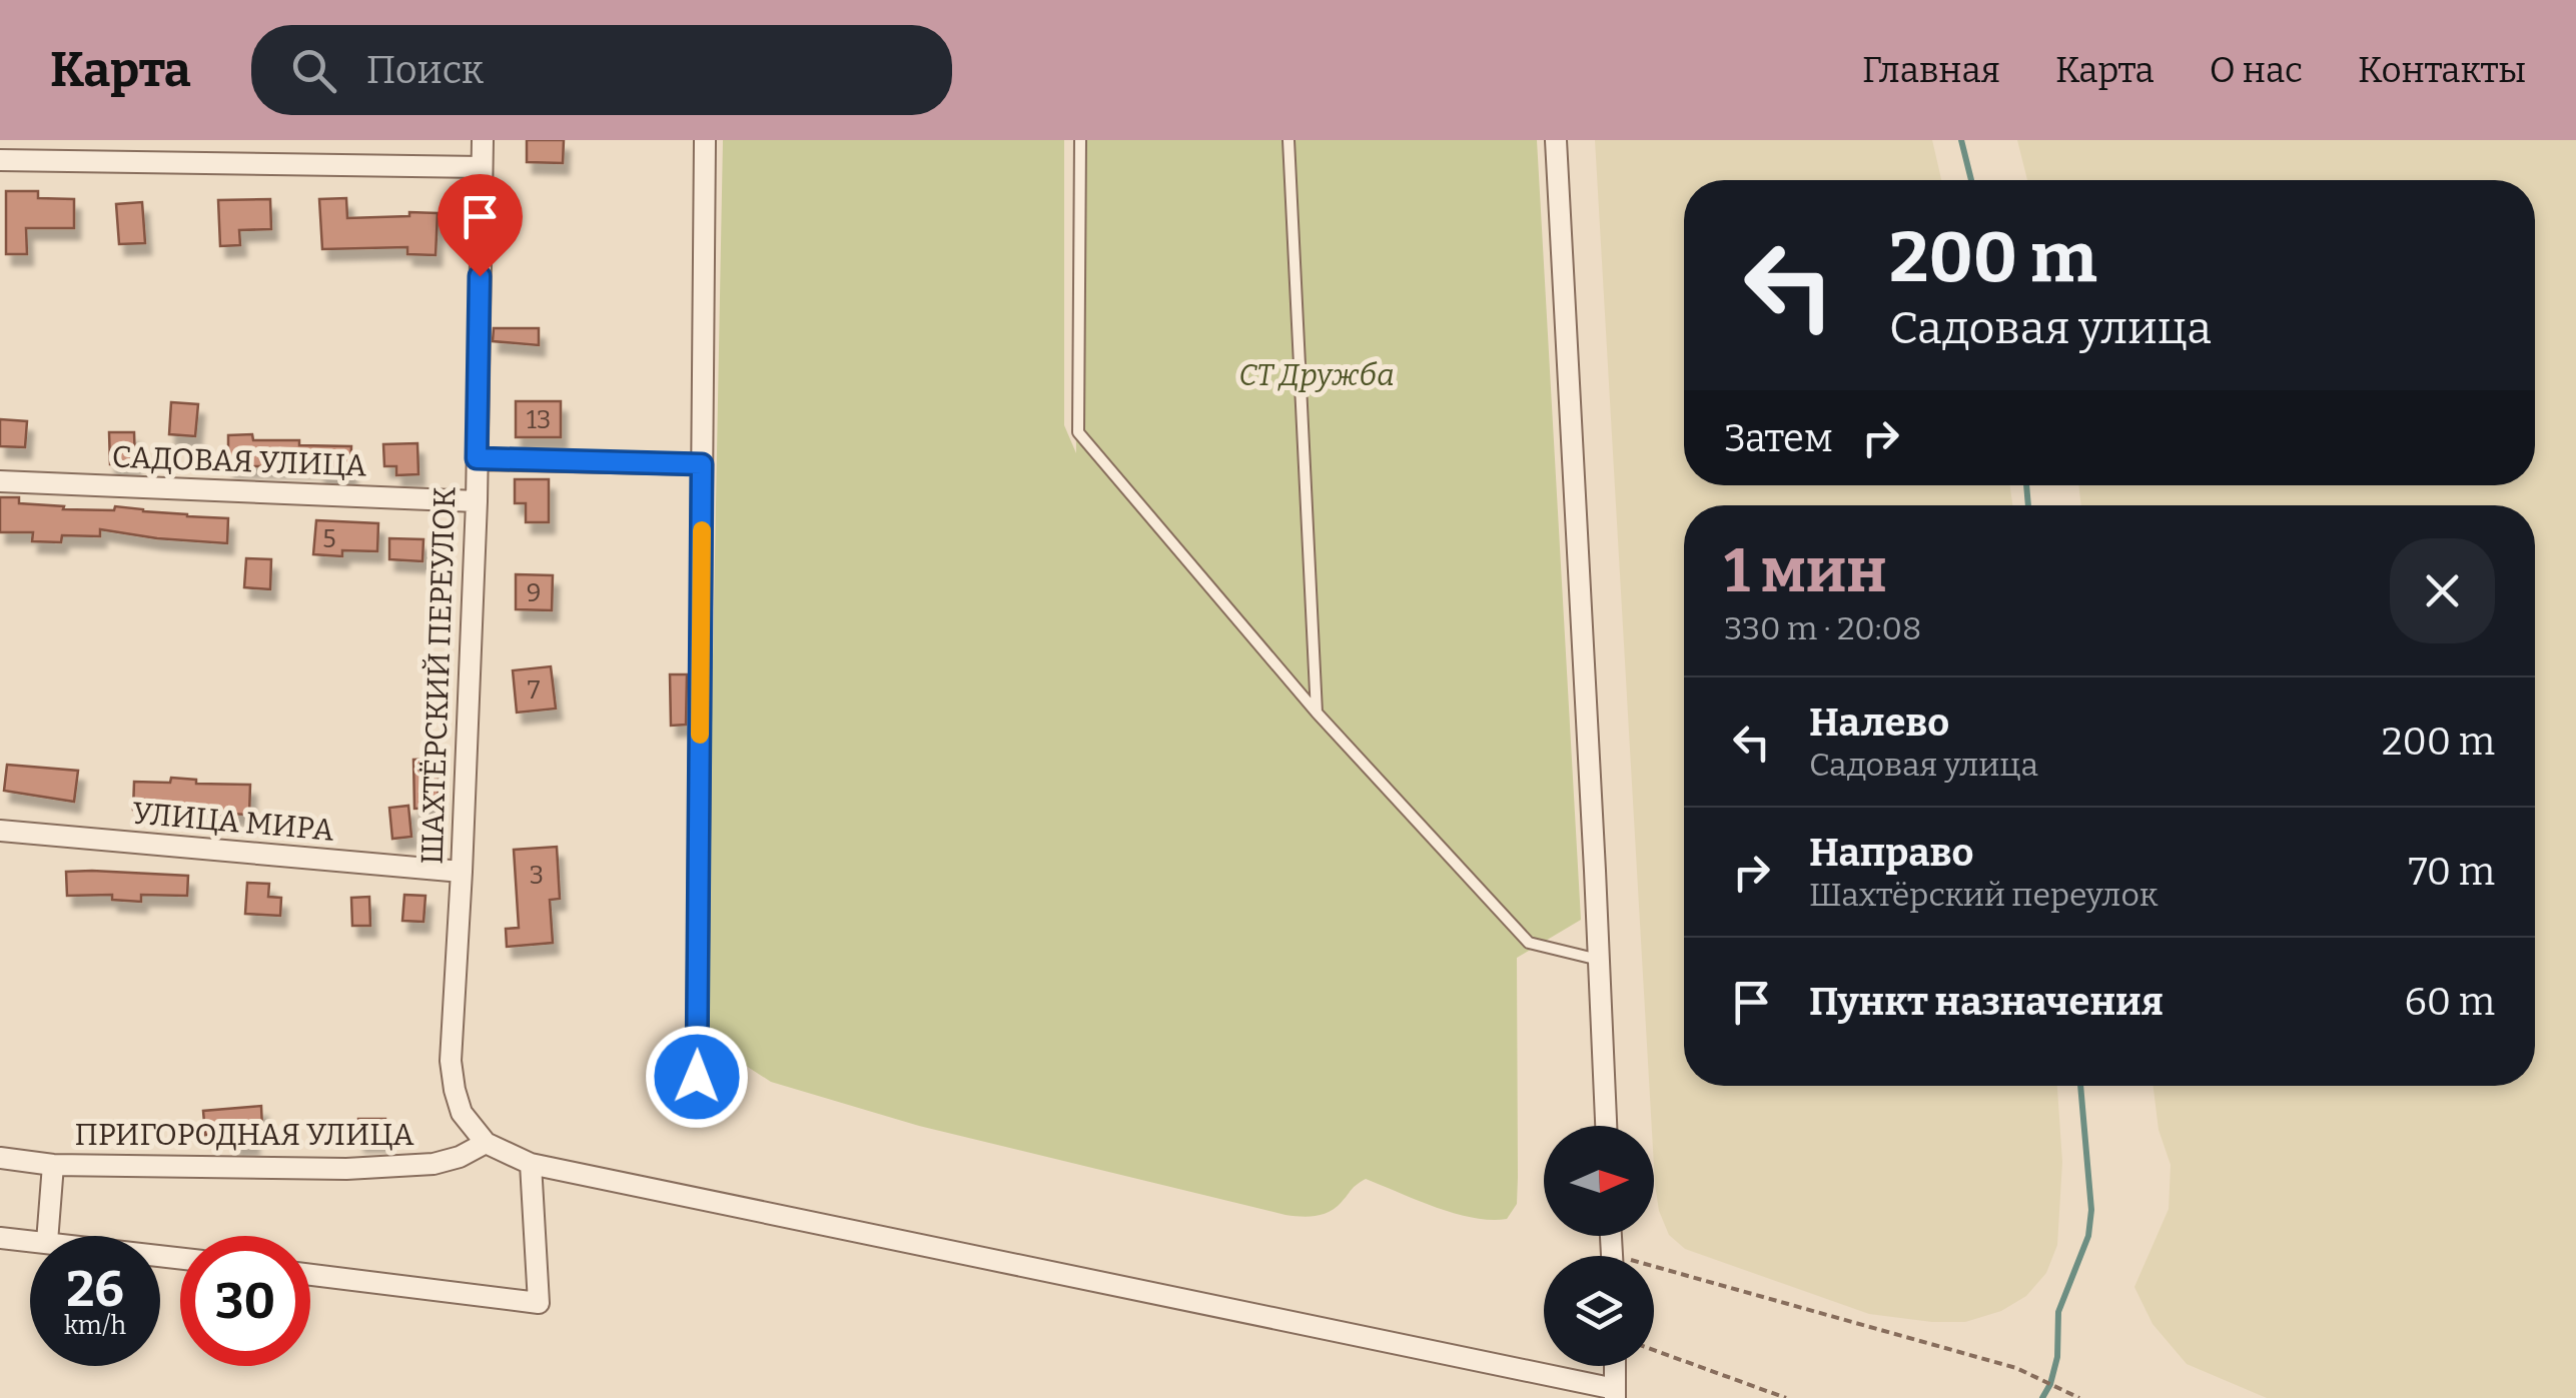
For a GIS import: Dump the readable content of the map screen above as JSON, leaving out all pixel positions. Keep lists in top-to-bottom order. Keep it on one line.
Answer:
{"streets":{"street":["САДОВАЯ УЛИЦА","ШАХТЁРСКИЙ ПЕРЕУЛОК","УЛИЦА МИРА","ПРИГОРОДНАЯ УЛИЦА"]},"crossings":[["САДОВАЯ УЛИЦА","ШАХТЁРСКИЙ ПЕРЕУЛОК"],["ШАХТЁРСКИЙ ПЕРЕУЛОК","УЛИЦА МИРА"],["ШАХТЁРСКИЙ ПЕРЕУЛОК","ПРИГОРОДНАЯ УЛИЦА"]],"parks":["СТ Дружба"],"house_numbers":["13","5","9","7","3"],"north":"right","page":{"header":"Карта","search":"Поиск","nav":["Главная","Карта","О нас","Контакты"],"turn":["200 m","Садовая улица"],"then":"Затем","heading":["1 мин","330 m · 20:08"],"list":[{"name":"Налево","note":"Садовая улица","value":"200 m"},{"name":"Направо","note":"Шахтёрский переулок","value":"70 m"},{"name":"Пункт назначения","value":"60 m"}],"speed":"26 km/h","limit":"30"}}
